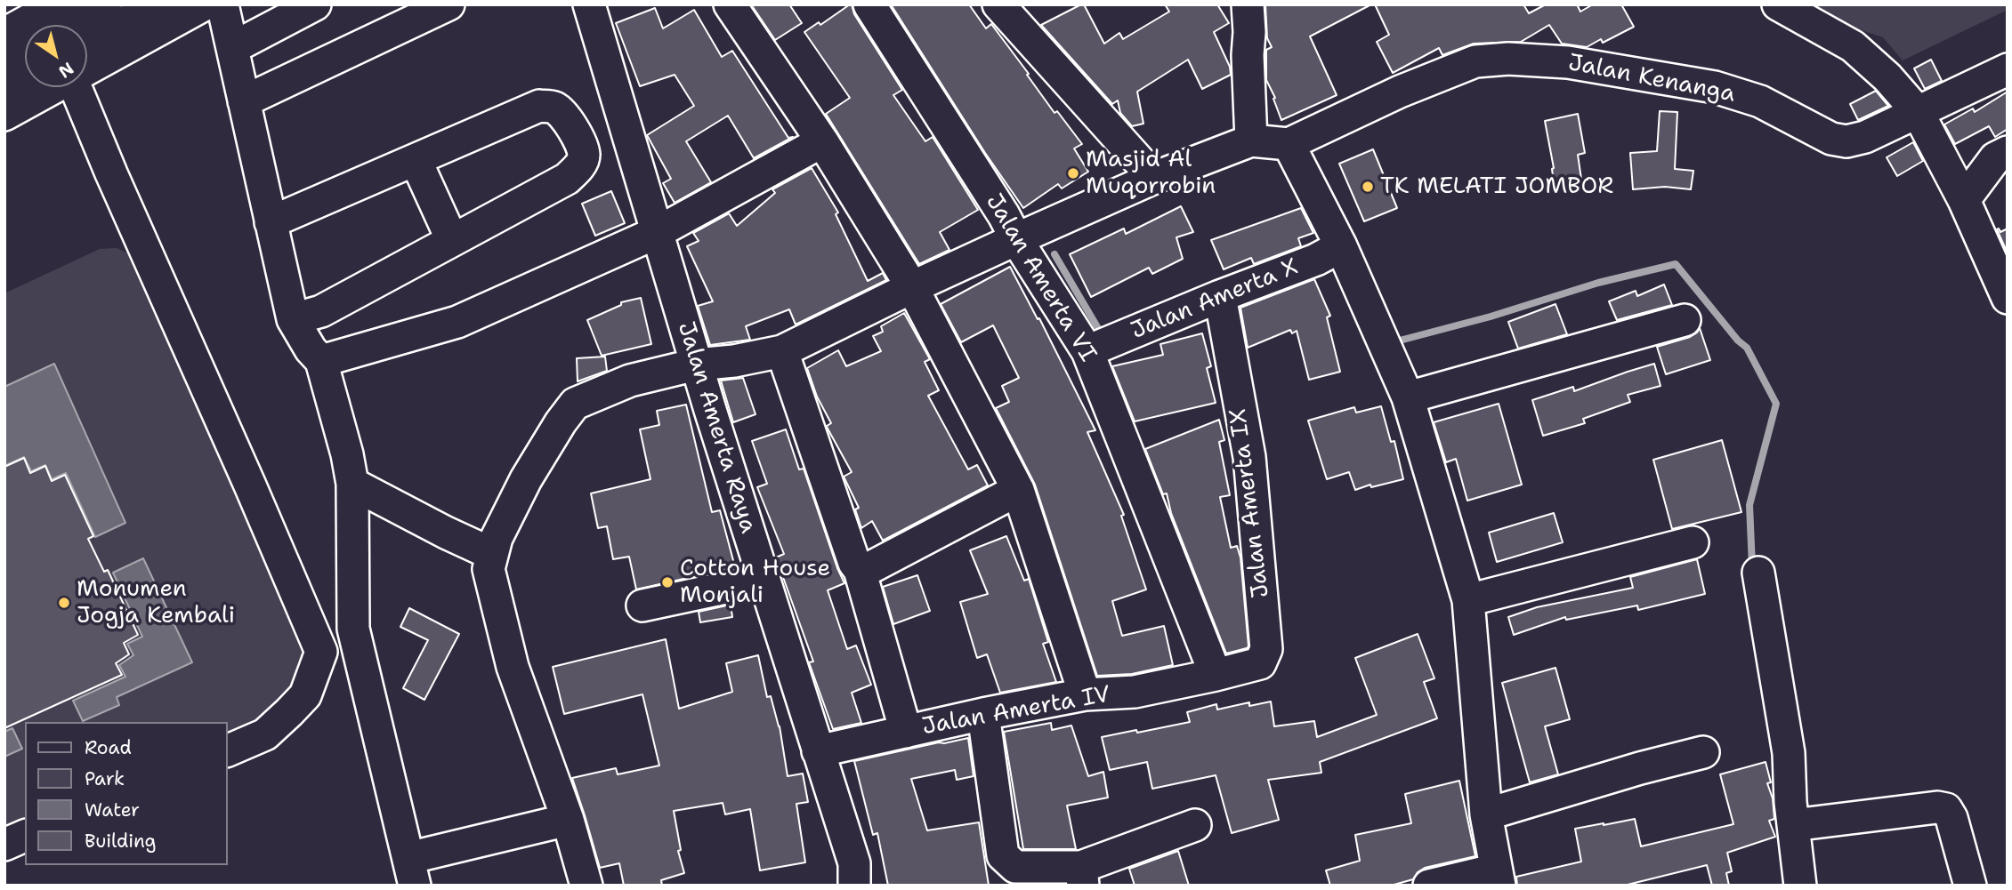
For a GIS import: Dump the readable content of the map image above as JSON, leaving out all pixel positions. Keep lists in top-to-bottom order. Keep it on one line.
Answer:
{"streets":{"street":["Jalan Kenanga","Jalan Amerta VI","Jalan Amerta X","Jalan Amerta Raya","Jalan Amerta IX","Jalan Amerta IV"]},"crossings":[["Jalan Amerta VI","Jalan Amerta X"],["Jalan Amerta VI","Jalan Amerta IX"],["Jalan Amerta VI","Jalan Amerta IV"],["Jalan Amerta X","Jalan Amerta IX"],["Jalan Amerta Raya","Jalan Amerta IV"],["Jalan Amerta IX","Jalan Amerta IV"]],"places":["Masjid Al Muqorrobin","TK MELATI JOMBOR","Cotton House Monjali","Monumen Jogja Kembali"],"legend":["Road","Park","Water","Building"],"north":"bottom right"}
